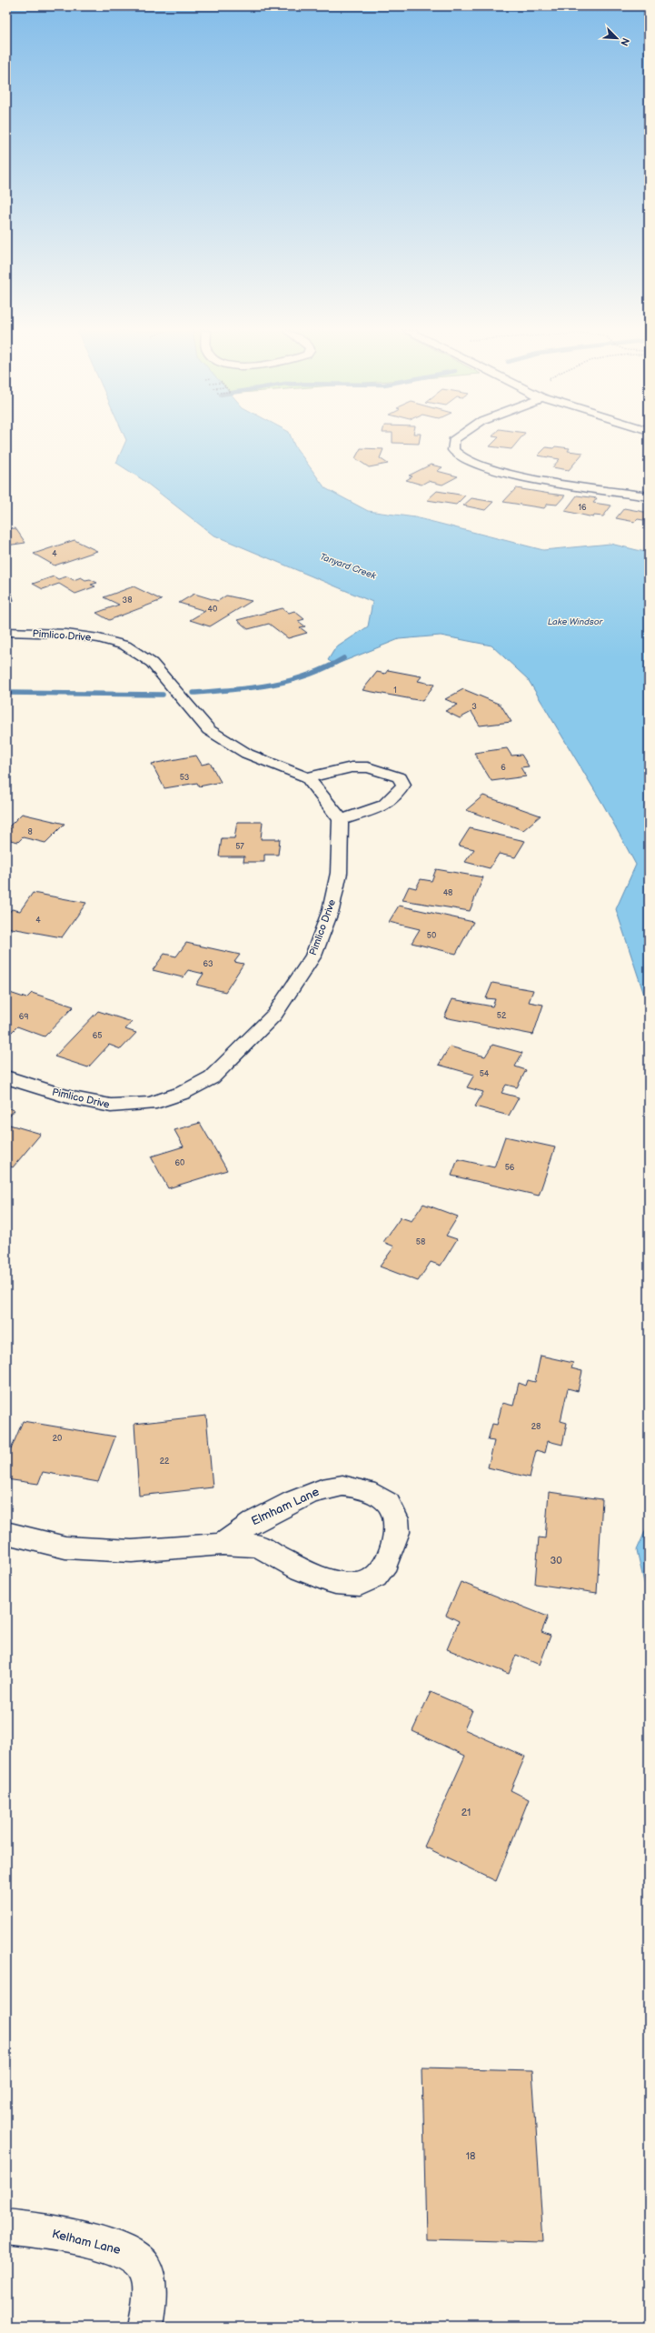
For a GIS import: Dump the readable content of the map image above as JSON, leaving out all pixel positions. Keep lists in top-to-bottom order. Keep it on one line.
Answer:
{"streets":{"street":["Pimlico Drive","Elmham Lane","Kelham Lane"]},"water":["Tanyard Creek","Lake Windsor"],"house_numbers":["16","4","38","40","1","3","6","53","8","57","48","4","50","63","52","69","65","54","60","56","58","28","20","22","30","21","18"],"north":"bottom right"}
